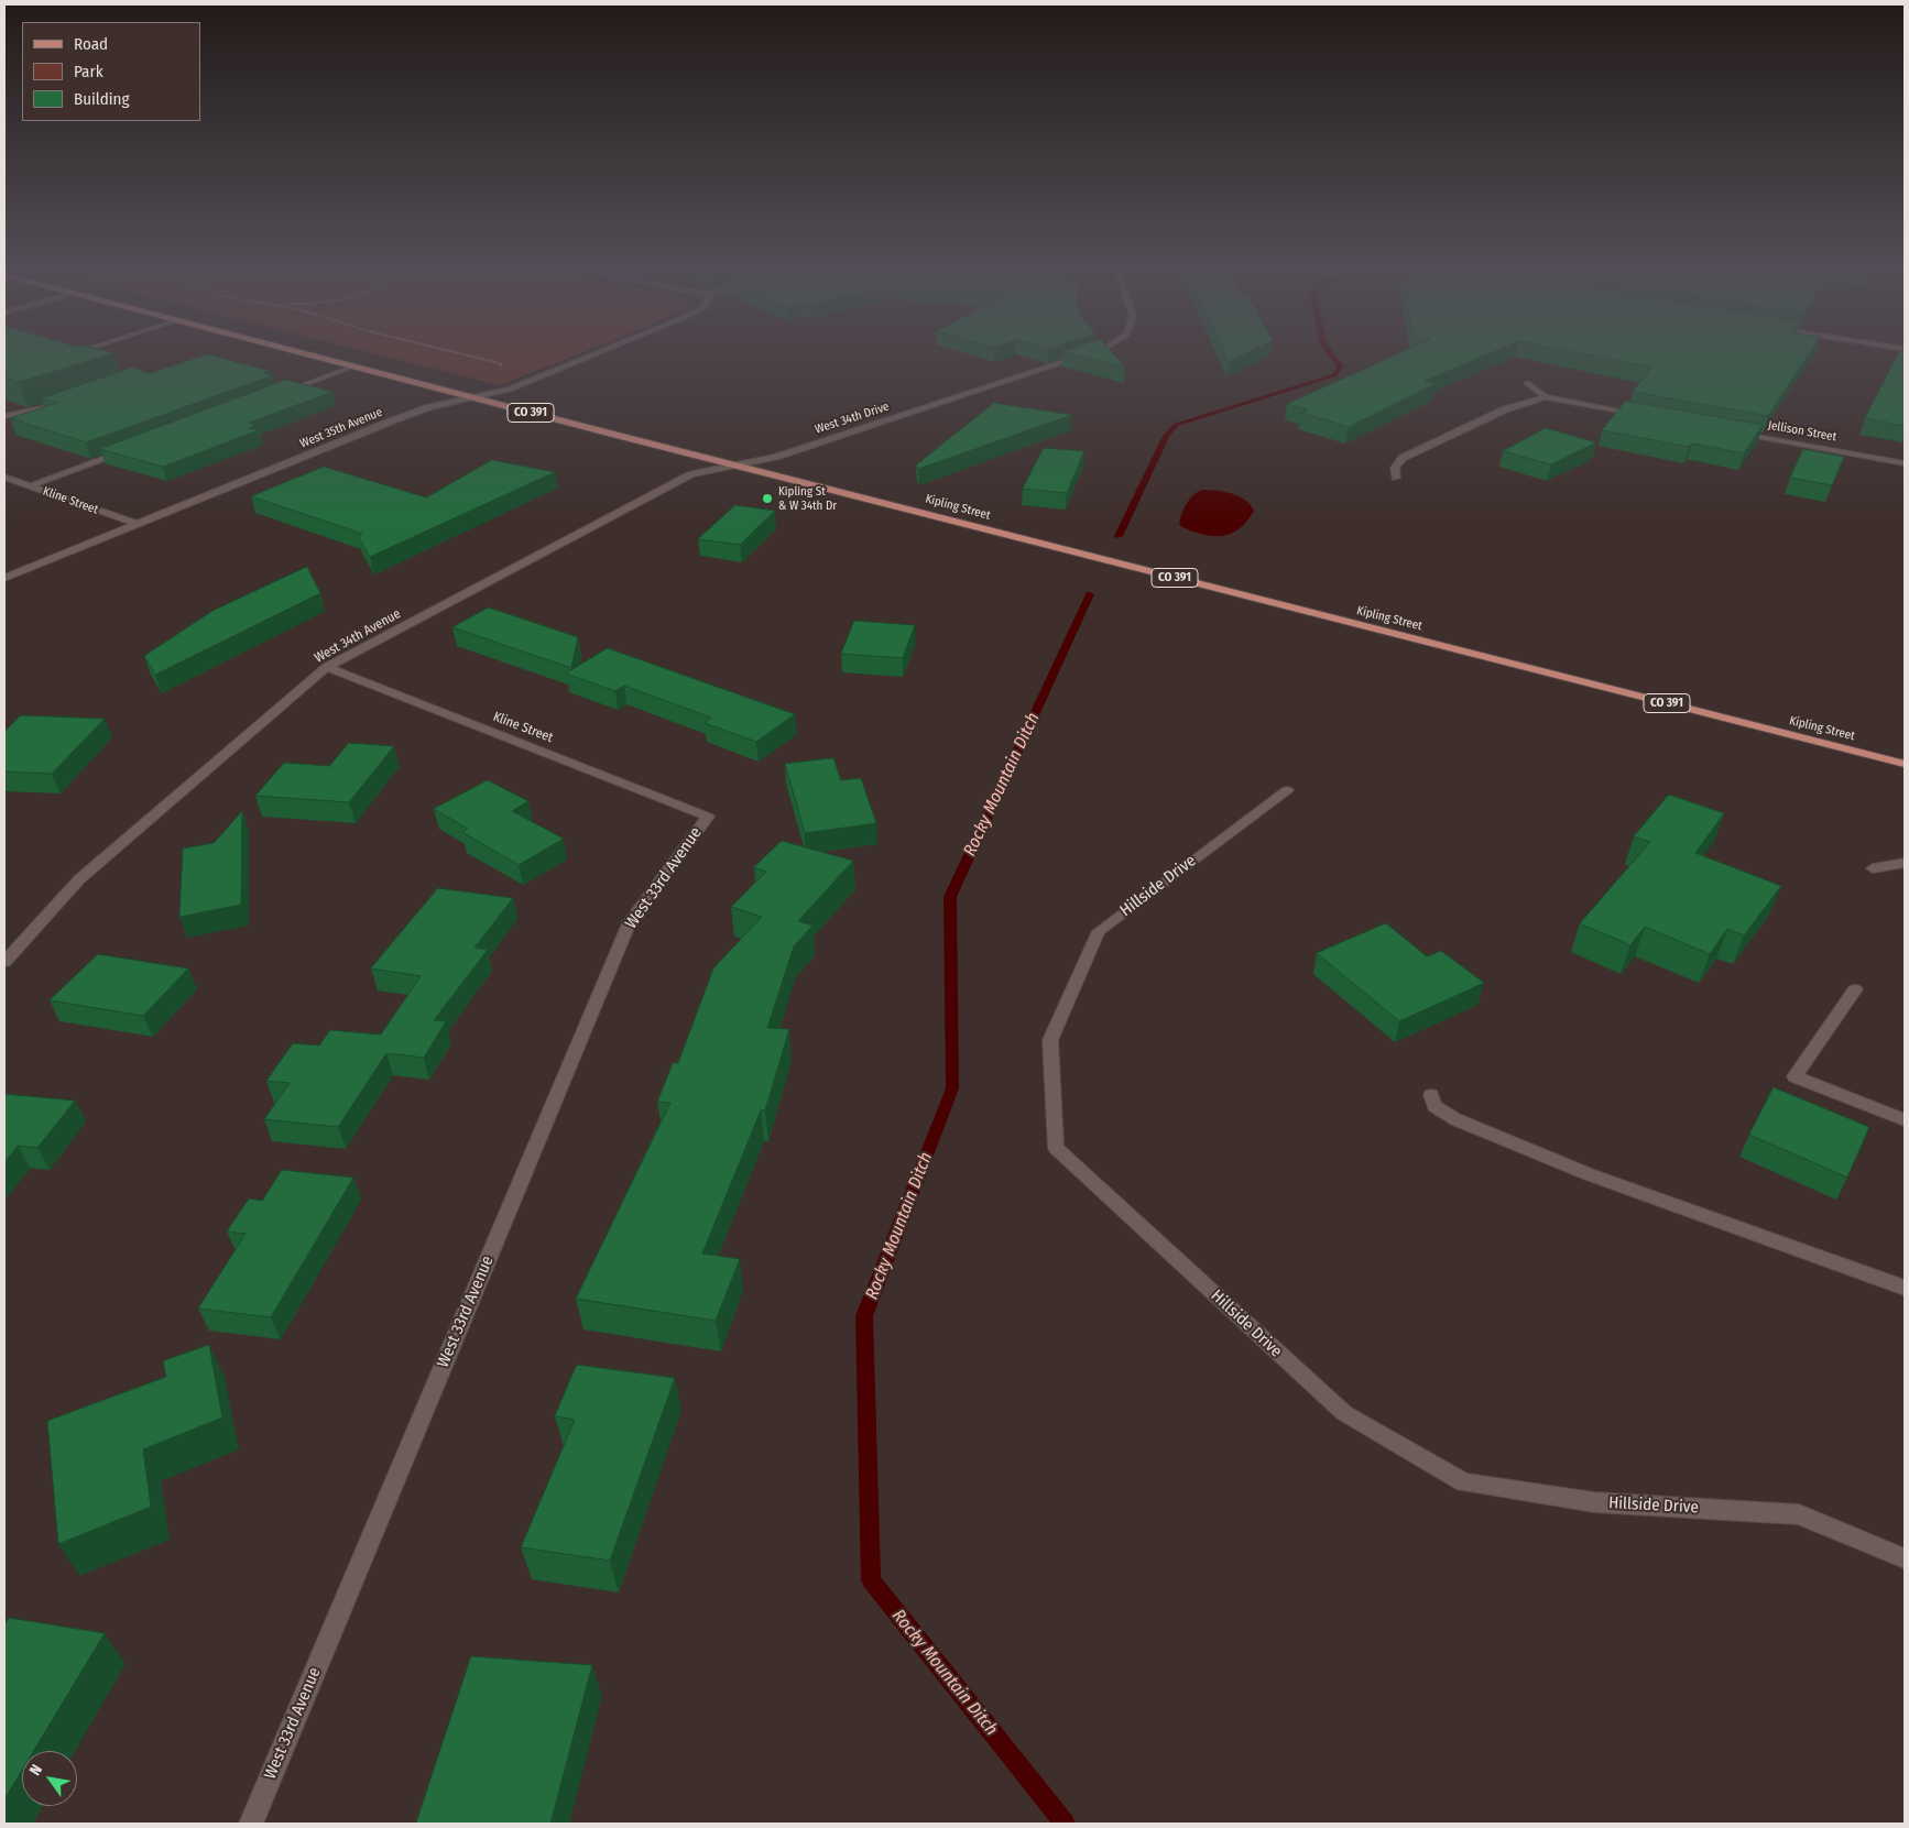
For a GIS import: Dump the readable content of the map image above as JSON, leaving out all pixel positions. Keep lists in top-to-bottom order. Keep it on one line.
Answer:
{"streets":{"main road":["CO 391","Kipling Street"],"street":["West 34th Drive","West 35th Avenue","Jellison Street","Kline Street","West 34th Avenue","West 33rd Avenue","Hillside Drive"]},"crossings":[["West 34th Drive","Kipling Street"],["West 34th Drive","West 34th Avenue"],["West 35th Avenue","Kline Street"],["West 35th Avenue","Kipling Street"],["Kline Street","West 34th Avenue"],["Kline Street","West 33rd Avenue"],["Kipling Street","West 34th Avenue"]],"water":["Rocky Mountain Ditch"],"places":["Kipling St & W 34th Dr"],"legend":["Road","Park","Building"],"north":"top left"}
